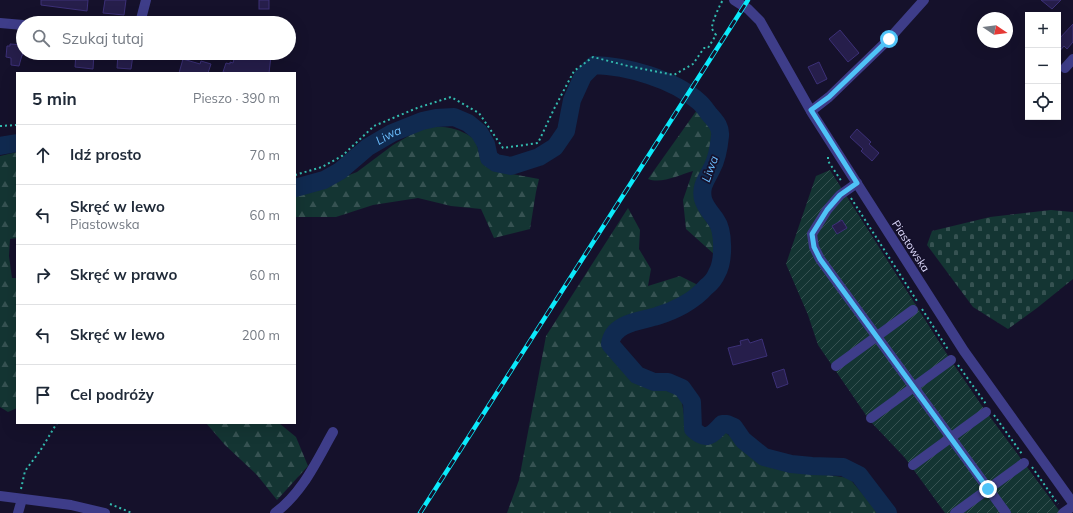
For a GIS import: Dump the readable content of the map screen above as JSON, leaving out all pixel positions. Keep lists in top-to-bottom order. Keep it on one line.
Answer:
{"streets":{"street":["Piastowska"]},"water":["Liwa"],"north":"right","page":{"map_buttons":["+","−"],"search":"Szukaj tutaj","heading":["5 min","Pieszo · 390 m"],"list":[["Idź prosto","70 m"],["Skręć w lewo","Piastowska","60 m"],["Skręć w prawo","60 m"],["Skręć w lewo","200 m"],"Cel podróży"]}}
